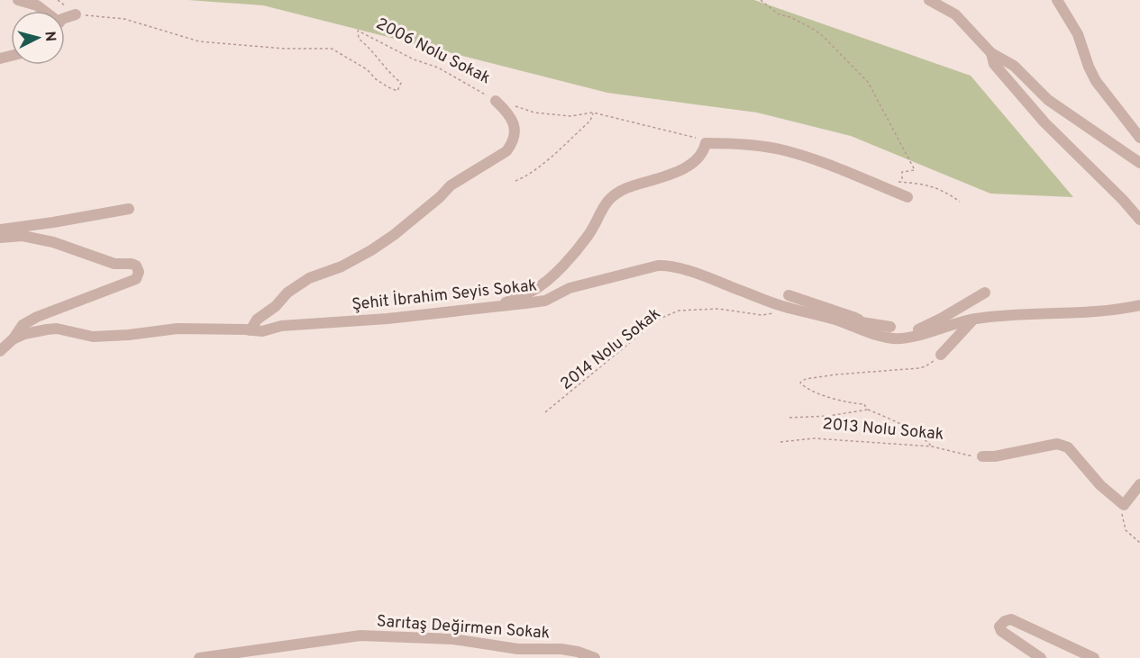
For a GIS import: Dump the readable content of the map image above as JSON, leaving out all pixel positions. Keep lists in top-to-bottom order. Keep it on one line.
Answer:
{"streets":{"street":["2006 Nolu Sokak","Şehit İbrahim Seyis Sokak","Sarıtaş Değirmen Sokak"],"path":["2014 Nolu Sokak","2013 Nolu Sokak"]},"crossings":[["2006 Nolu Sokak","Şehit İbrahim Seyis Sokak"],["Şehit İbrahim Seyis Sokak","2014 Nolu Sokak"]],"north":"right"}
